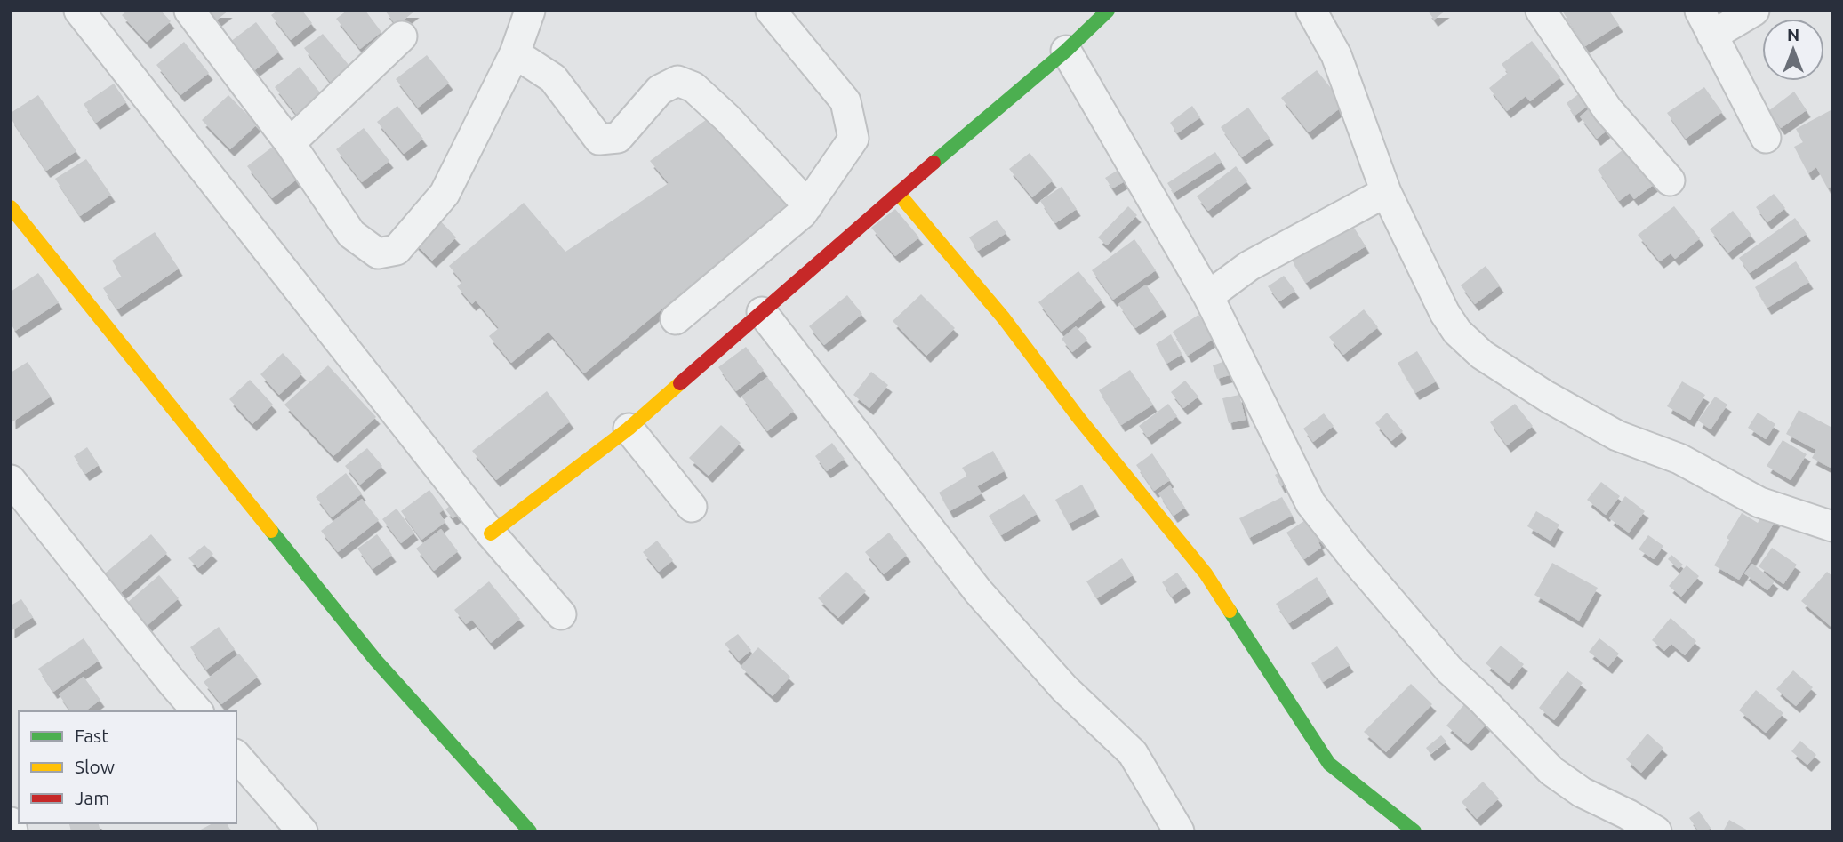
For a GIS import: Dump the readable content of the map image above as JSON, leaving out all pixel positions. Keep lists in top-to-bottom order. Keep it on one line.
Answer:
{"legend":["Fast","Slow","Jam"],"north":"top"}
